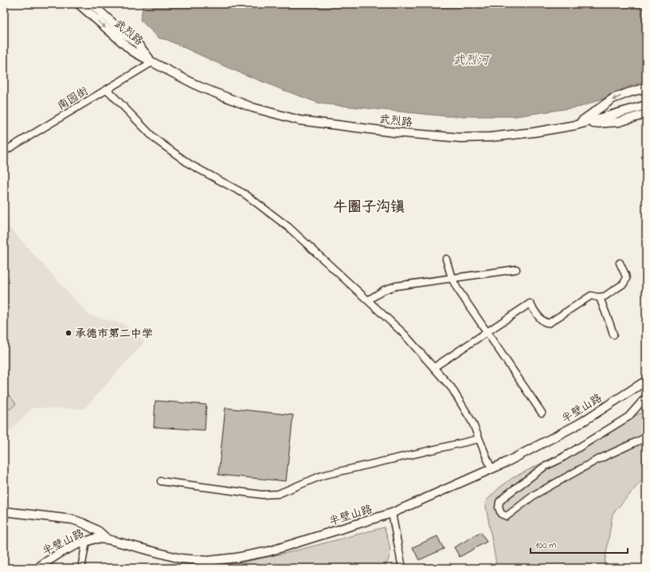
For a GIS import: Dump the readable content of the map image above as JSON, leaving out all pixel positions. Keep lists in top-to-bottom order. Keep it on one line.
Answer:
{"streets":{"main road":["武烈路","半壁山路"],"street":["南园街"]},"crossings":[["武烈路","南园街"]],"districts":["牛圈子沟镇"],"water":["武烈河"],"places":["承德市第二中学"],"scale_bar":"100 m"}
